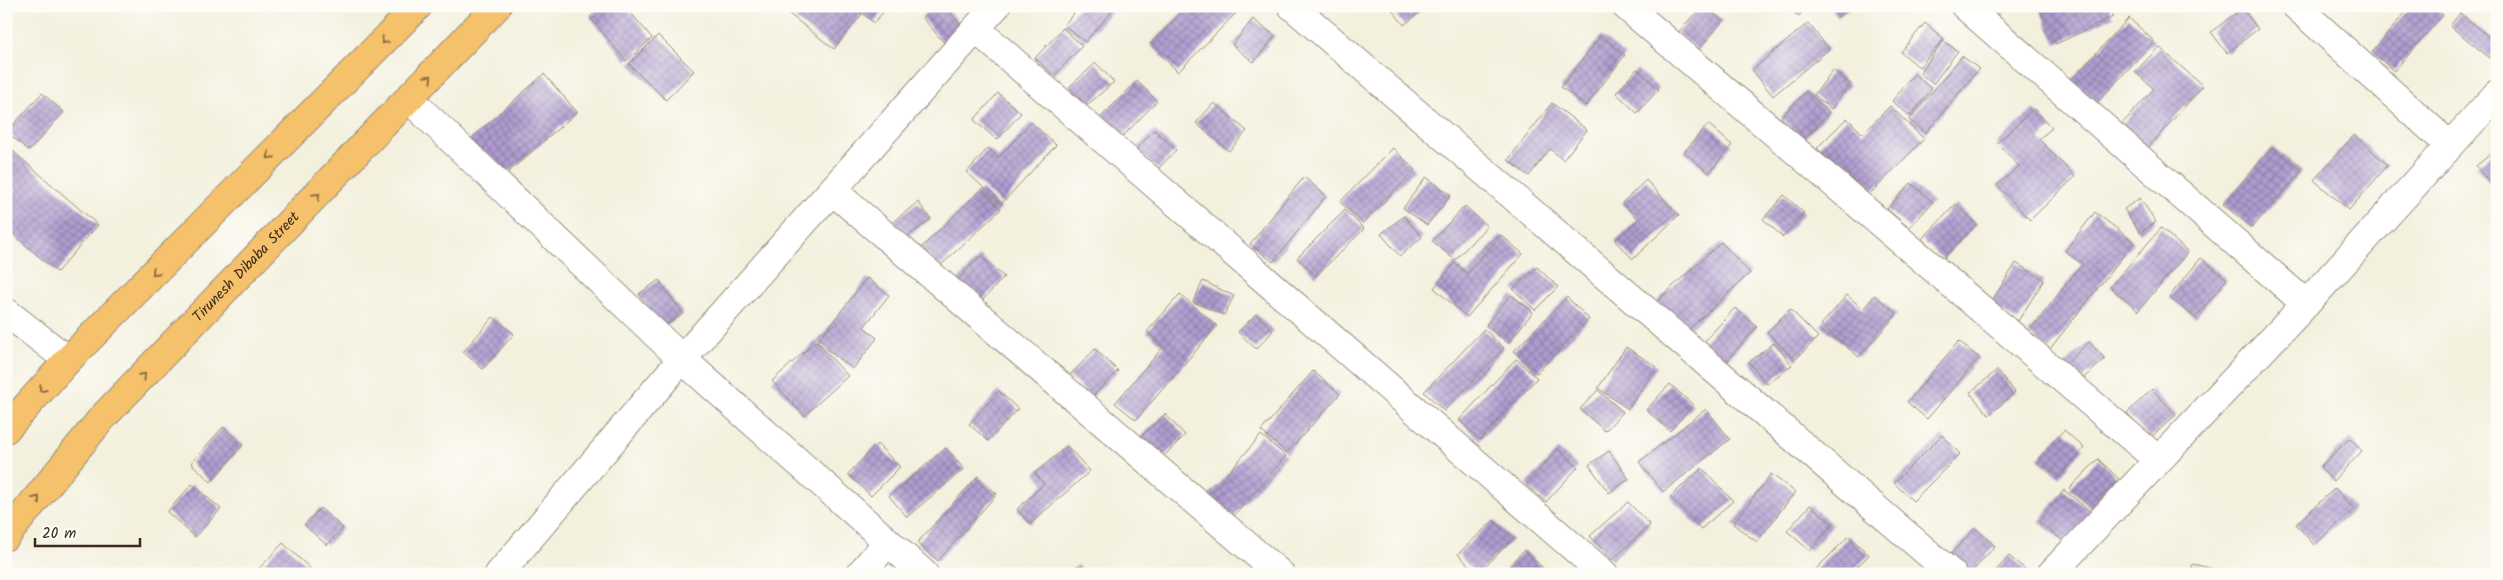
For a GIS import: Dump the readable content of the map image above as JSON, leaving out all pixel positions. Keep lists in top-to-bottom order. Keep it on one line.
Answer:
{"streets":{"main road":["Tirunesh Dibaba Street"]},"scale_bar":"20 m"}
